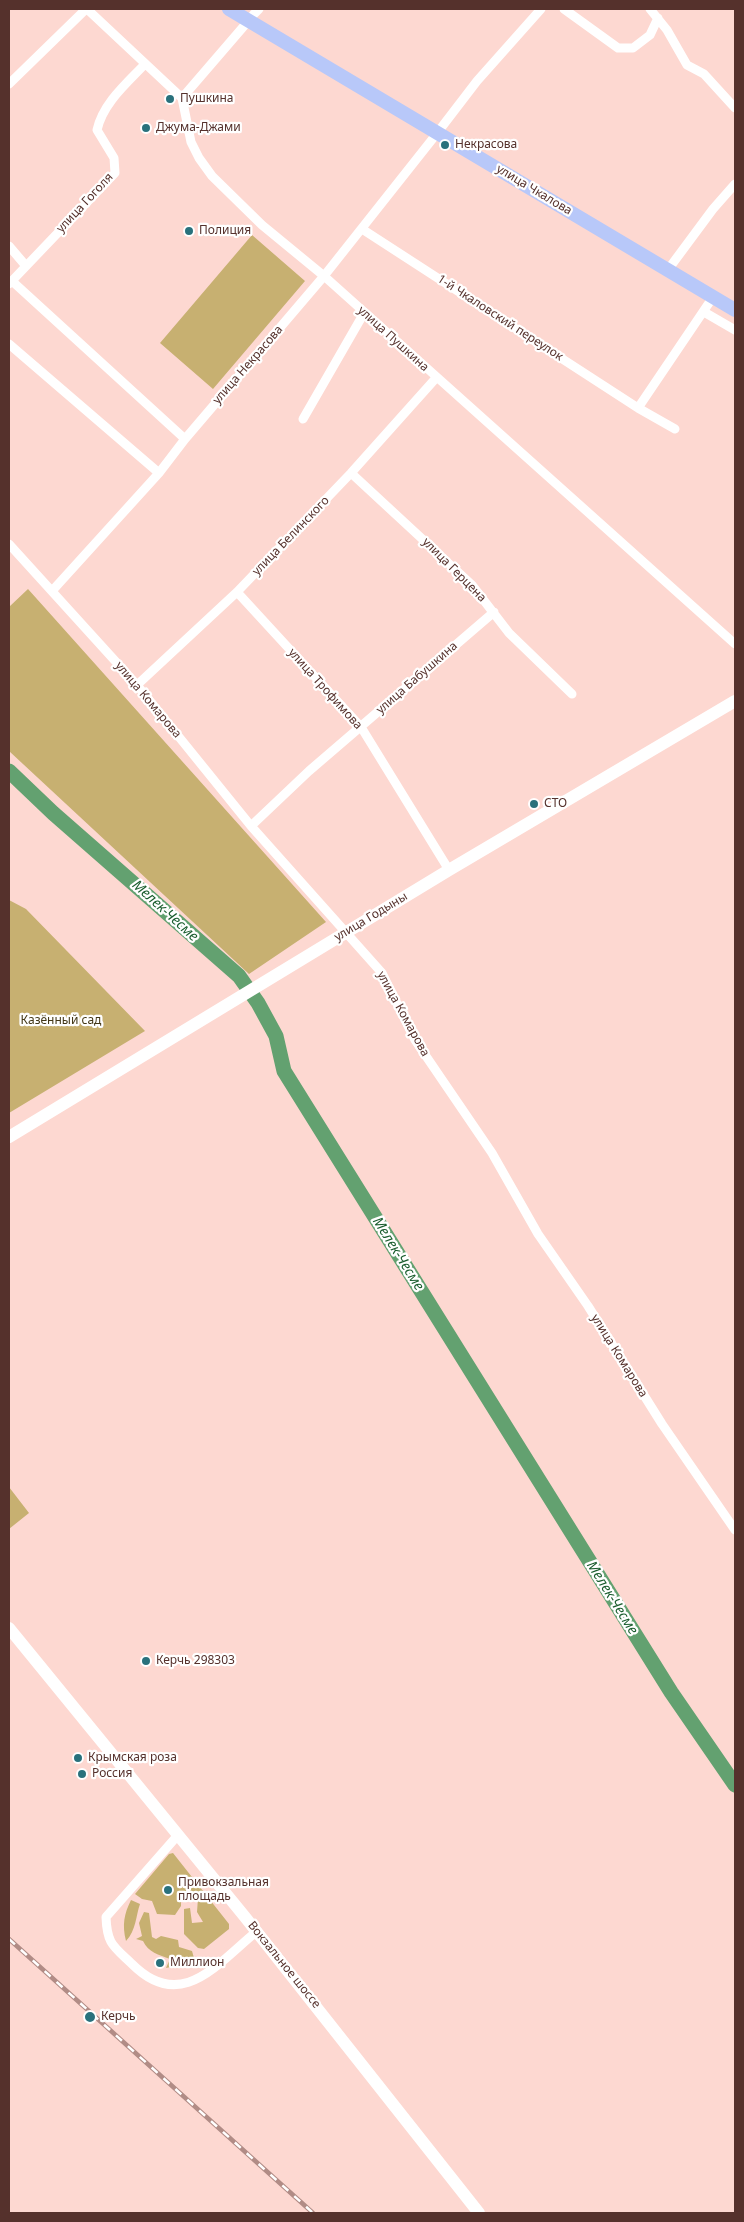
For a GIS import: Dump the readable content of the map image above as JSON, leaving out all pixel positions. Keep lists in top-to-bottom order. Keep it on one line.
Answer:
{"streets":{"main road":["улица Чкалова","улица Годыны","Вокзальное шоссе"],"street":["улица Гоголя","1-й Чкаловский переулок","улица Пушкина","улица Некрасова","улица Белинского","улица Герцена","улица Бабушкина","улица Трофимова","улица Комарова"]},"crossings":[["улица Чкалова","улица Некрасова"],["1-й Чкаловский переулок","улица Некрасова"],["улица Пушкина","улица Некрасова"],["улица Пушкина","улица Белинского"],["улица Некрасова","улица Комарова"],["улица Белинского","улица Герцена"],["улица Белинского","улица Трофимова"],["улица Белинского","улица Комарова"],["улица Герцена","улица Бабушкина"],["улица Бабушкина","улица Трофимова"],["улица Бабушкина","улица Комарова"],["улица Трофимова","улица Годыны"],["улица Комарова","улица Годыны"]],"water":["Мелек-Чесме"],"parks":["Казённый сад"],"places":["Пушкина","Джума-Джами","Некрасова","Полиция","СТО","Керчь 298303","Крымская роза","Россия","Привокзальная площадь","Миллион","Керчь"]}
